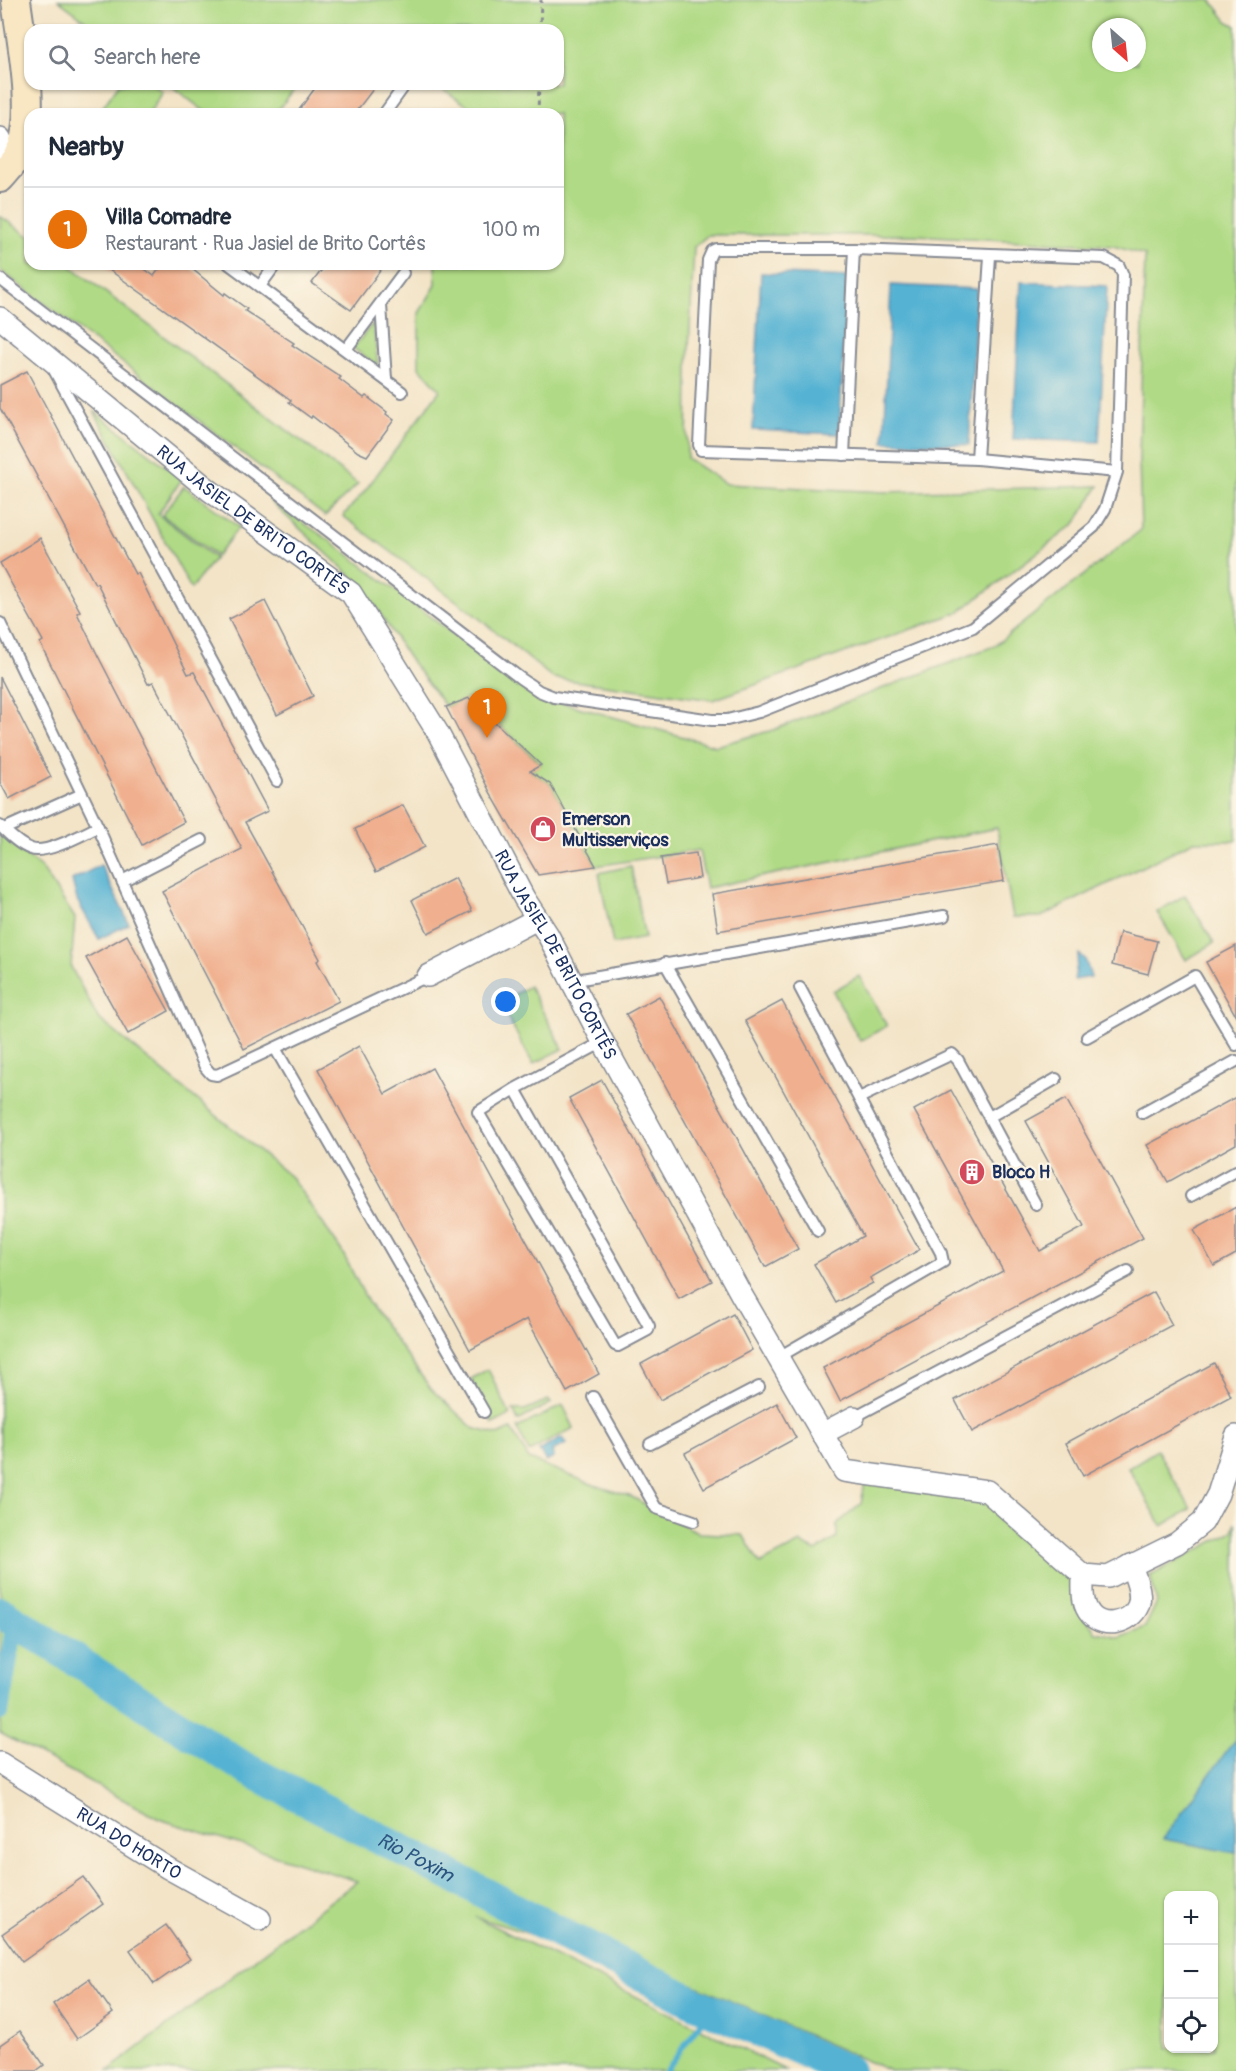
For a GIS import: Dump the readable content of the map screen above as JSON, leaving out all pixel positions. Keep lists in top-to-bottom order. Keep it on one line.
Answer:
{"streets":{"street":["RUA JASIEL DE BRITO CORTÊS","RUA DO HORTO"]},"water":["Rio Poxim"],"places":{"shop":["Emerson Multisserviços"],"building":["Bloco H"]},"north":"bottom right","page":{"search":"Search here","heading":"Nearby","list":[{"mark":"1","name":"Villa Comadre","note":"Restaurant · Rua Jasiel de Brito Cortês","value":"100 m"}],"pins":"1","map_buttons":["+","−"]}}
